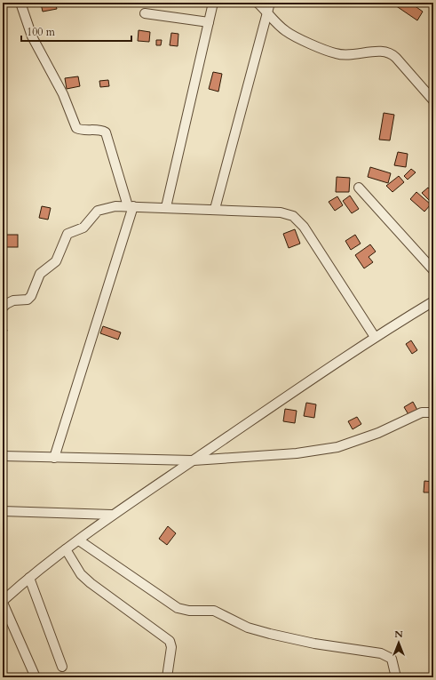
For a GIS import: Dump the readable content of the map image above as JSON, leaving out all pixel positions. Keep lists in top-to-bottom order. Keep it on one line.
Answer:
{"scale_bar":"100 m","north":"top"}
